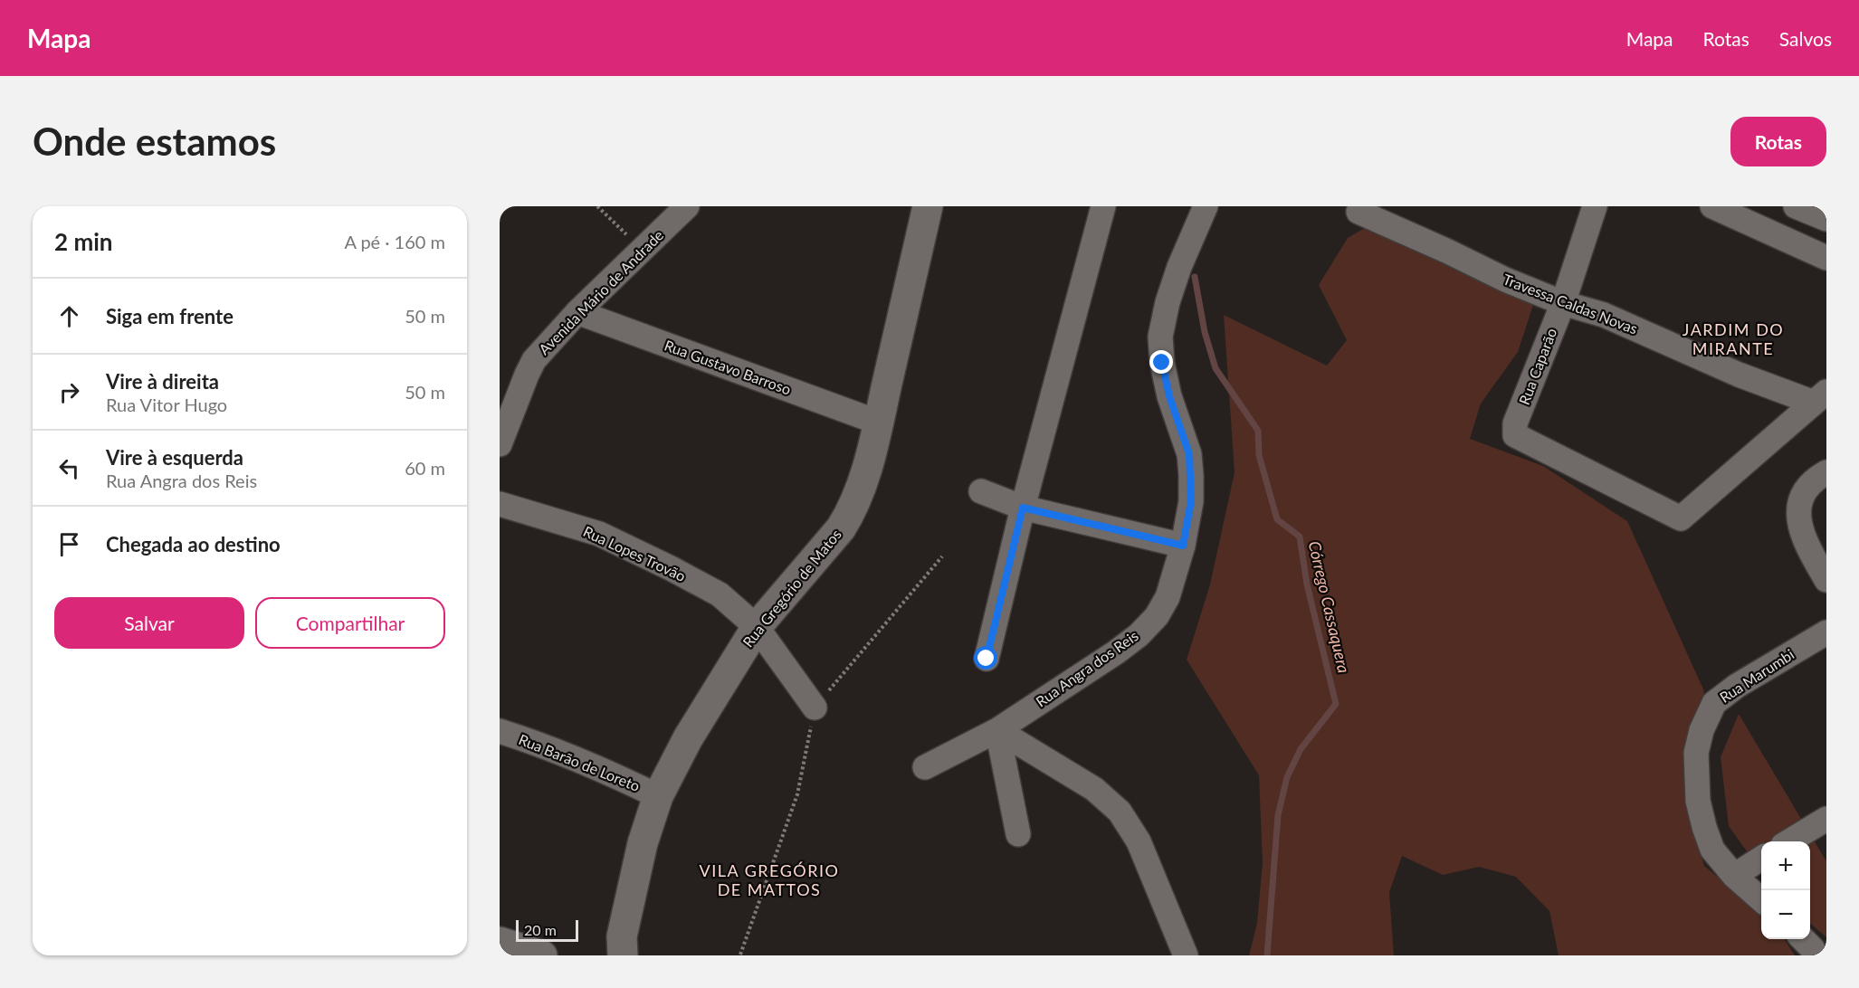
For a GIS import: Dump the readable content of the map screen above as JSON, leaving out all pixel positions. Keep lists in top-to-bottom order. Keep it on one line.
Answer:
{"streets":{"street":["Avenida Mário de Andrade","Travessa Caldas Novas","Rua Caparão","Rua Gustavo Barroso","Rua Lopes Trovão","Rua Gregório de Matos","Rua Angra dos Reis","Rua Marumbi","Rua Barão de Loreto"]},"crossings":[["Avenida Mário de Andrade","Rua Gustavo Barroso"],["Travessa Caldas Novas","Rua Caparão"],["Rua Gustavo Barroso","Rua Gregório de Matos"],["Rua Lopes Trovão","Rua Gregório de Matos"],["Rua Gregório de Matos","Rua Barão de Loreto"]],"districts":["JARDIM DO MIRANTE","VILA GREGÓRIO DE MATTOS"],"water":["Córrego Cassaquera"],"scale_bar":"20 m","page":{"header":"Mapa","nav":["Mapa","Rotas","Salvos"],"buttons":["Rotas",["Salvar","Compartilhar"]],"title":"Onde estamos","heading":["2 min","A pé · 160 m"],"list":[["Siga em frente","50 m"],["Vire à direita","Rua Vitor Hugo","50 m"],["Vire à esquerda","Rua Angra dos Reis","60 m"],"Chegada ao destino"],"map_buttons":["+","−"],"scale":"20 m"}}
